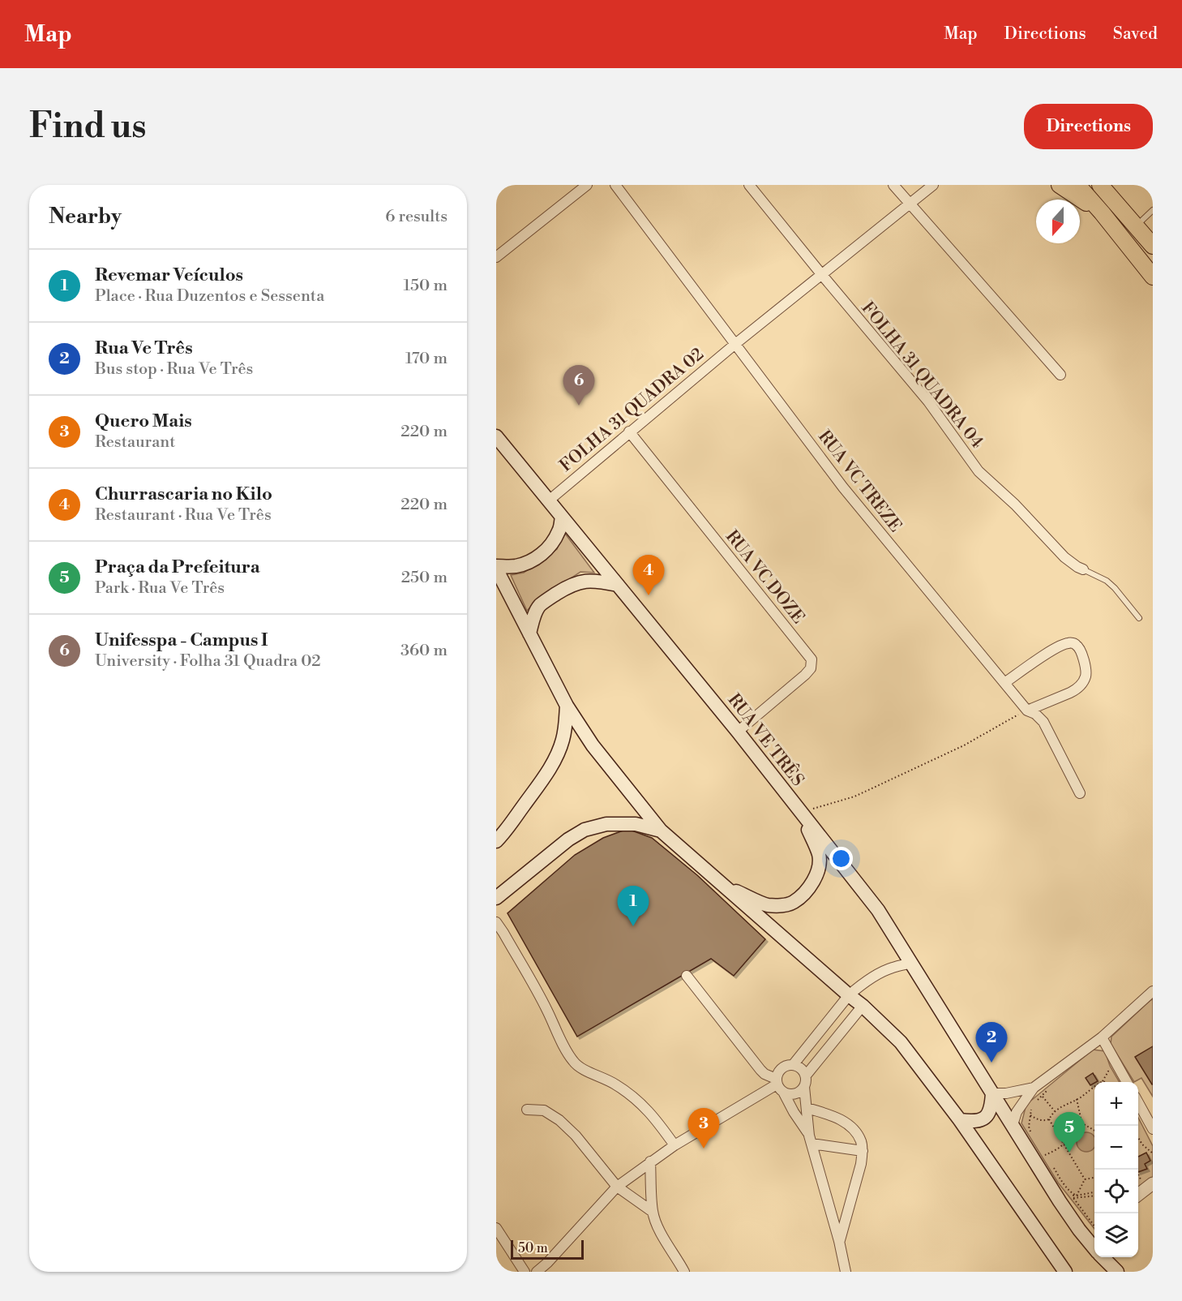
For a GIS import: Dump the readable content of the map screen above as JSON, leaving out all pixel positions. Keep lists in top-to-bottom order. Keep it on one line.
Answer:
{"streets":{"main road":["RUA VE TRÊS"],"street":["FOLHA 31 QUADRA 04","FOLHA 31 QUADRA 02","RUA VC TREZE","RUA VC DOZE"]},"crossings":[["FOLHA 31 QUADRA 04","FOLHA 31 QUADRA 02"],["FOLHA 31 QUADRA 02","RUA VC TREZE"],["FOLHA 31 QUADRA 02","RUA VC DOZE"],["FOLHA 31 QUADRA 02","RUA VE TRÊS"],["RUA VC DOZE","RUA VE TRÊS"]],"scale_bar":"50 m","north":"bottom","page":{"header":"Map","nav":["Map","Directions","Saved"],"buttons":"Directions","title":"Find us","heading":["Nearby","6 results"],"list":[{"mark":"1","name":"Revemar Veículos","note":"Place · Rua Duzentos e Sessenta","value":"150 m"},{"mark":"2","name":"Rua Ve Três","note":"Bus stop · Rua Ve Três","value":"170 m"},{"mark":"3","name":"Quero Mais","note":"Restaurant","value":"220 m"},{"mark":"4","name":"Churrascaria no Kilo","note":"Restaurant · Rua Ve Três","value":"220 m"},{"mark":"5","name":"Praça da Prefeitura","note":"Park · Rua Ve Três","value":"250 m"},{"mark":"6","name":"Unifesspa - Campus I","note":"University · Folha 31 Quadra 02","value":"360 m"}],"pins":["6","4","1","2","3","5"],"map_buttons":["+","−"],"scale":"50 m"}}
